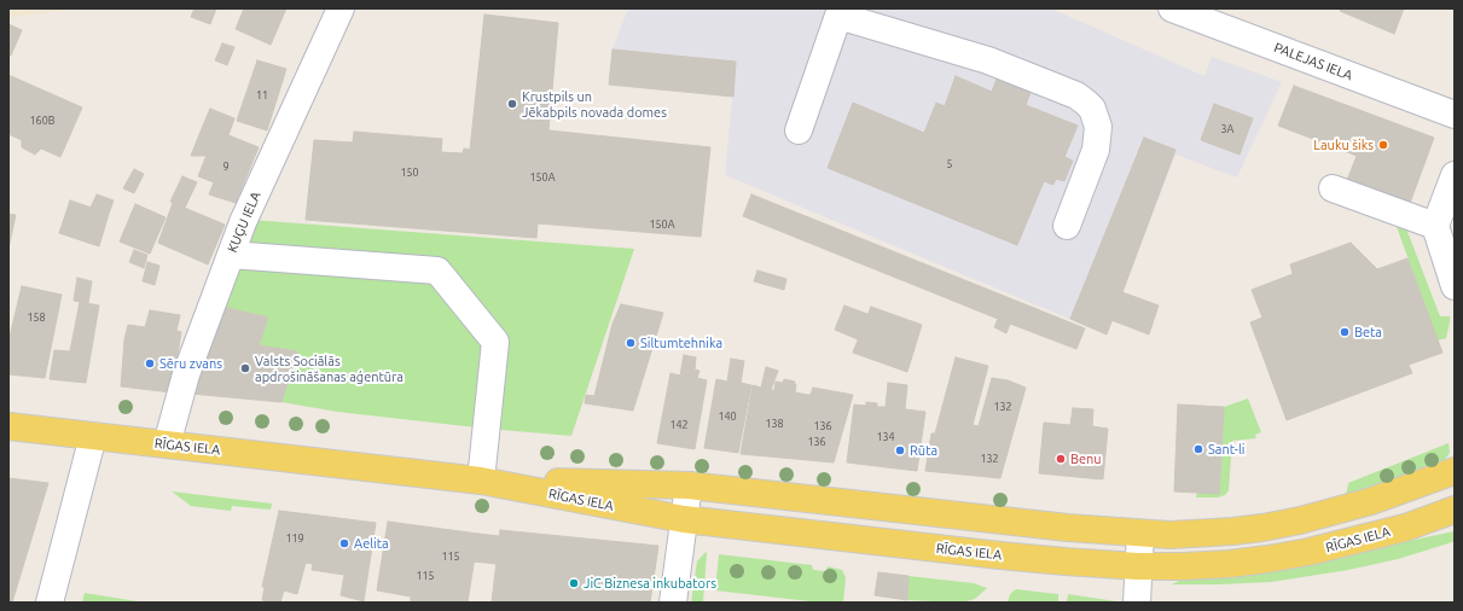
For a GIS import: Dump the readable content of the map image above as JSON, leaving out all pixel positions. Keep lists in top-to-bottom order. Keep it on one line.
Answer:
{"streets":{"main road":["RĪGAS IELA"],"street":["PALEJAS IELA","KUĢU IELA"]},"crossings":[["KUĢU IELA","RĪGAS IELA"]],"places":["Krustpils un Jēkabpils novada domes","Lauku šiks","Beta","Siltumtehnika","Sēru zvans","Valsts Sociālās apdrošināšanas aģentūra","Sant-li","Rūta","Benu","Aelita","JiC Biznesa inkubators"],"house_numbers":["11","160B","3A","5","9","150","150A","150A","158","132","140","138","142","136","134","136","132","119","115","115"]}
